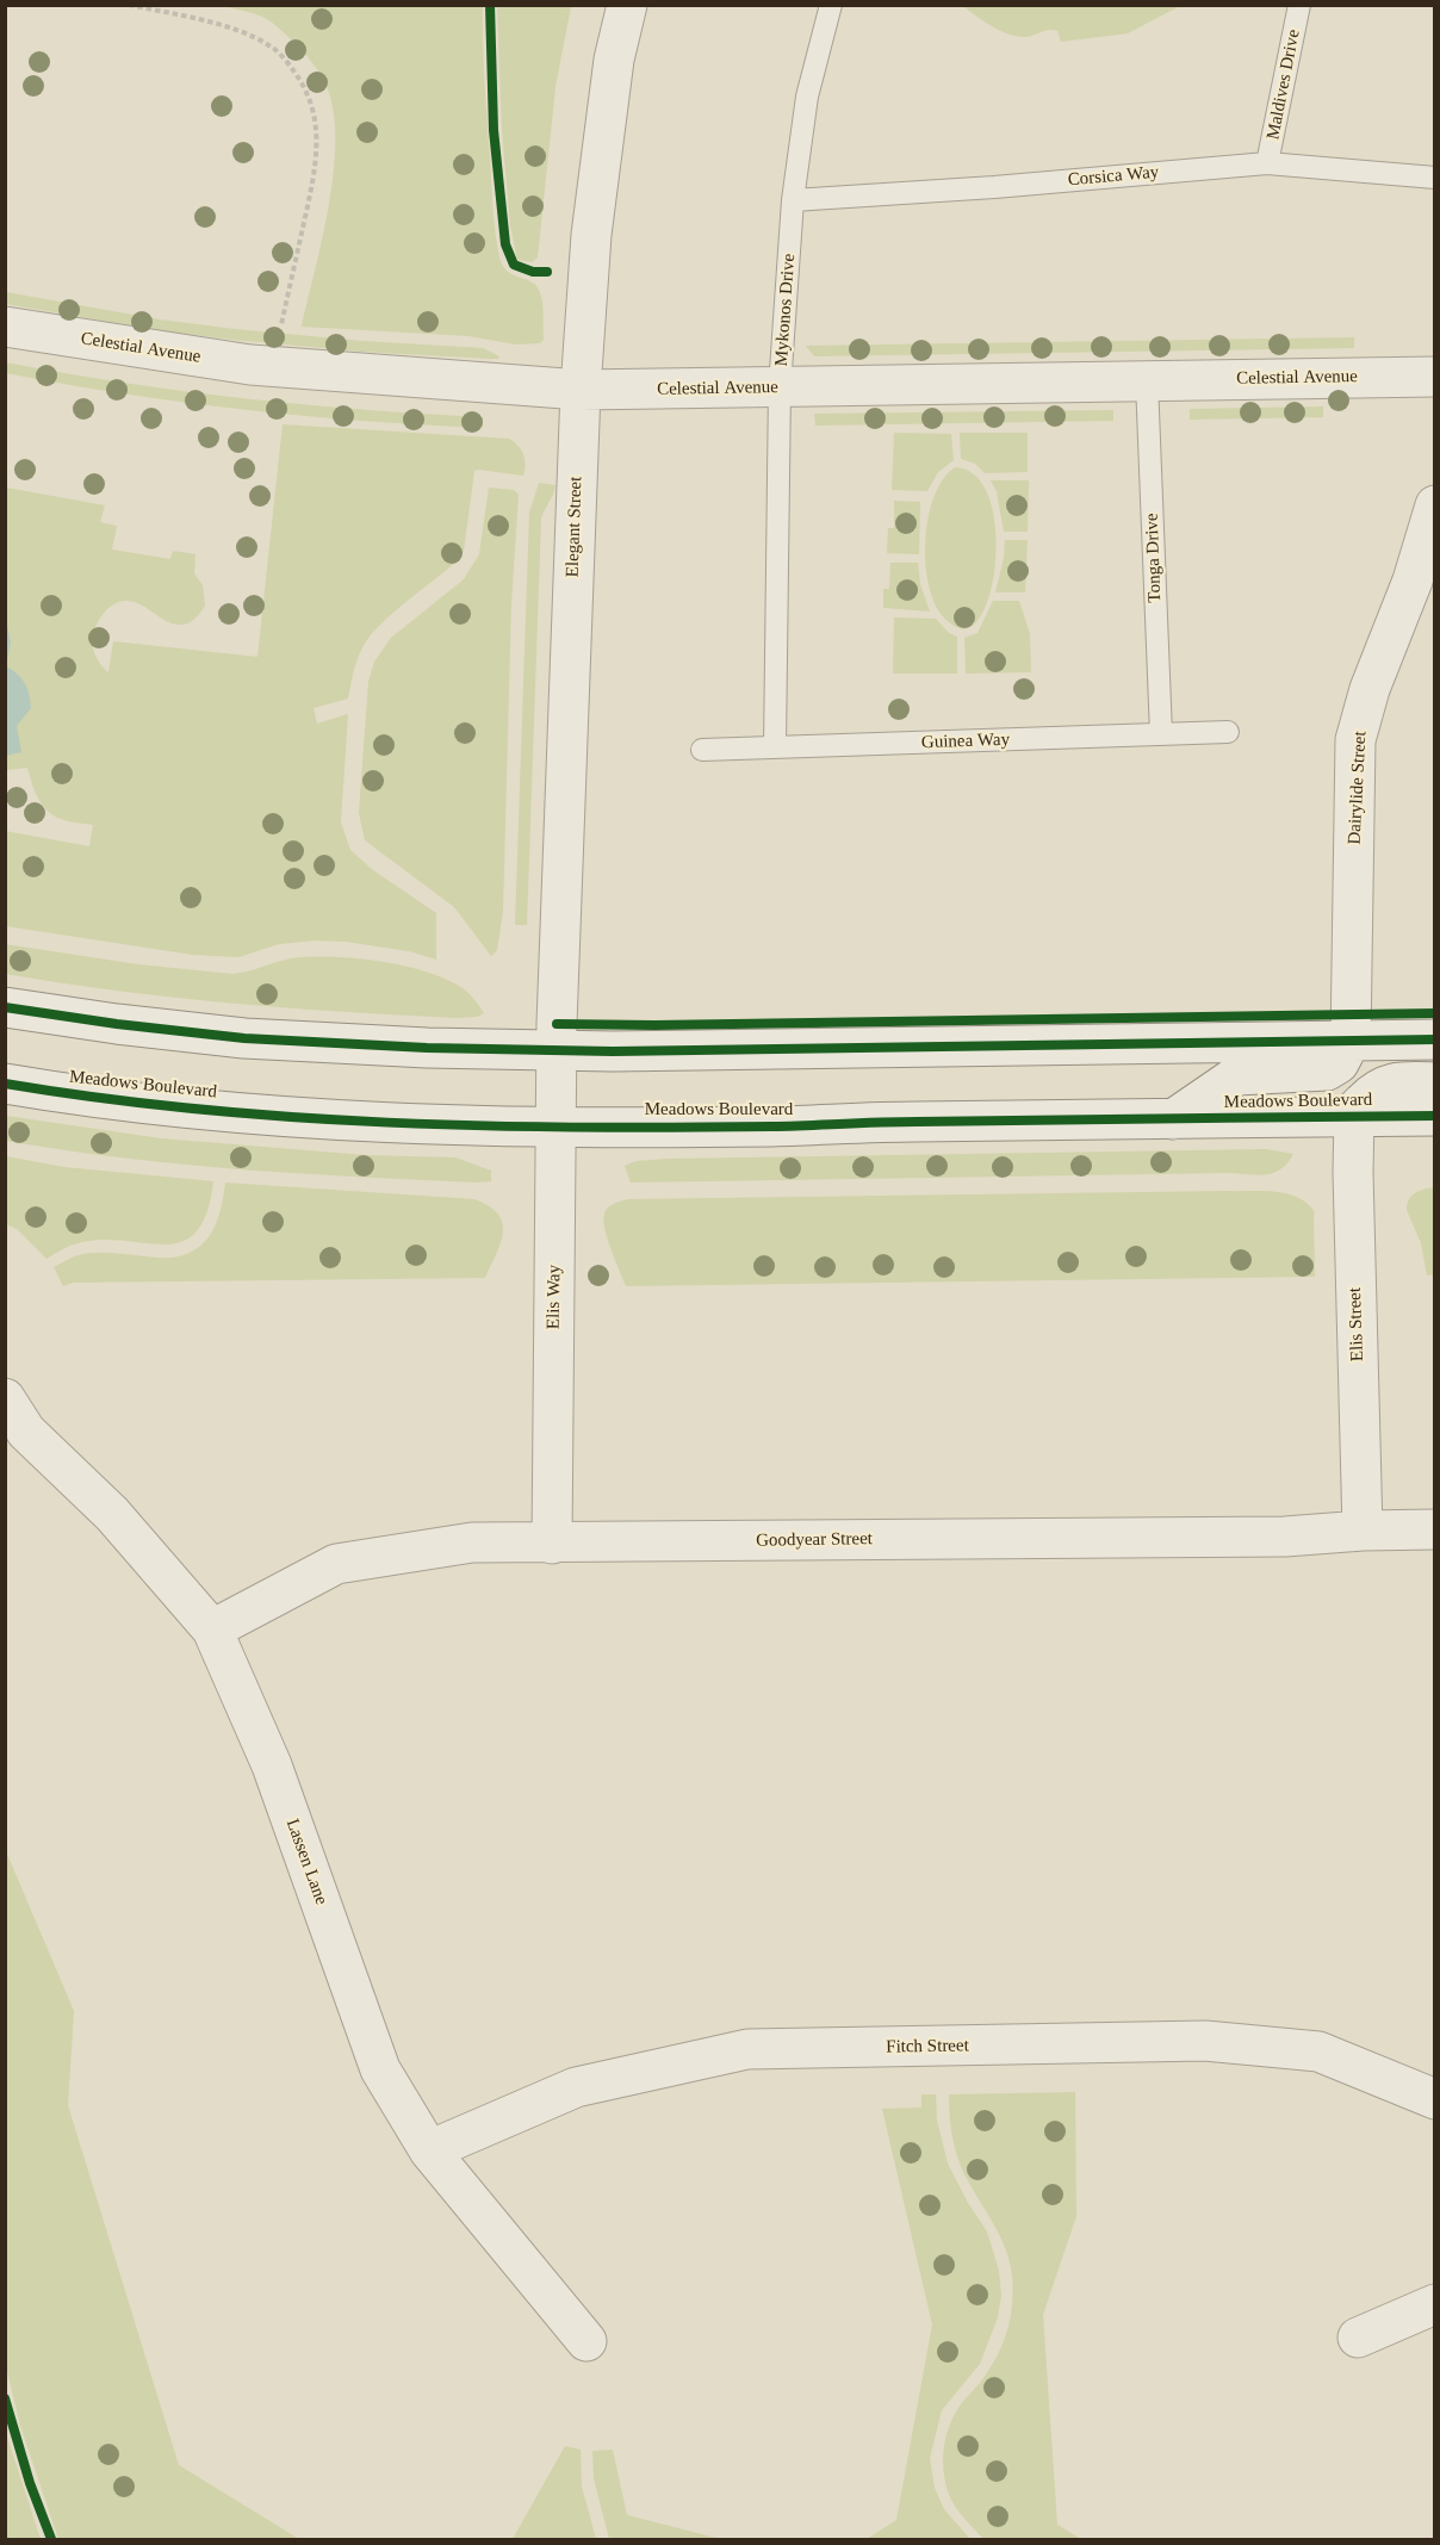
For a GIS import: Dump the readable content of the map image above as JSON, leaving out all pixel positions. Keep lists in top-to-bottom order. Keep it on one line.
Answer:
{"streets":{"street":["Celestial Avenue","Elegant Street","Dairylide Street","Meadows Boulevard","Elis Way","Elis Street","Goodyear Street","Lassen Lane","Fitch Street"],"lane":["Maldives Drive","Corsica Way","Mykonos Drive","Tonga Drive","Guinea Way"]},"crossings":[["Maldives Drive","Corsica Way"],["Corsica Way","Mykonos Drive"],["Mykonos Drive","Celestial Avenue"],["Mykonos Drive","Guinea Way"],["Celestial Avenue","Elegant Street"],["Celestial Avenue","Tonga Drive"],["Elegant Street","Elis Way"],["Tonga Drive","Guinea Way"],["Meadows Boulevard","Elis Way"],["Meadows Boulevard","Elis Street"],["Elis Way","Goodyear Street"],["Elis Street","Goodyear Street"],["Goodyear Street","Lassen Lane"],["Lassen Lane","Fitch Street"]]}
